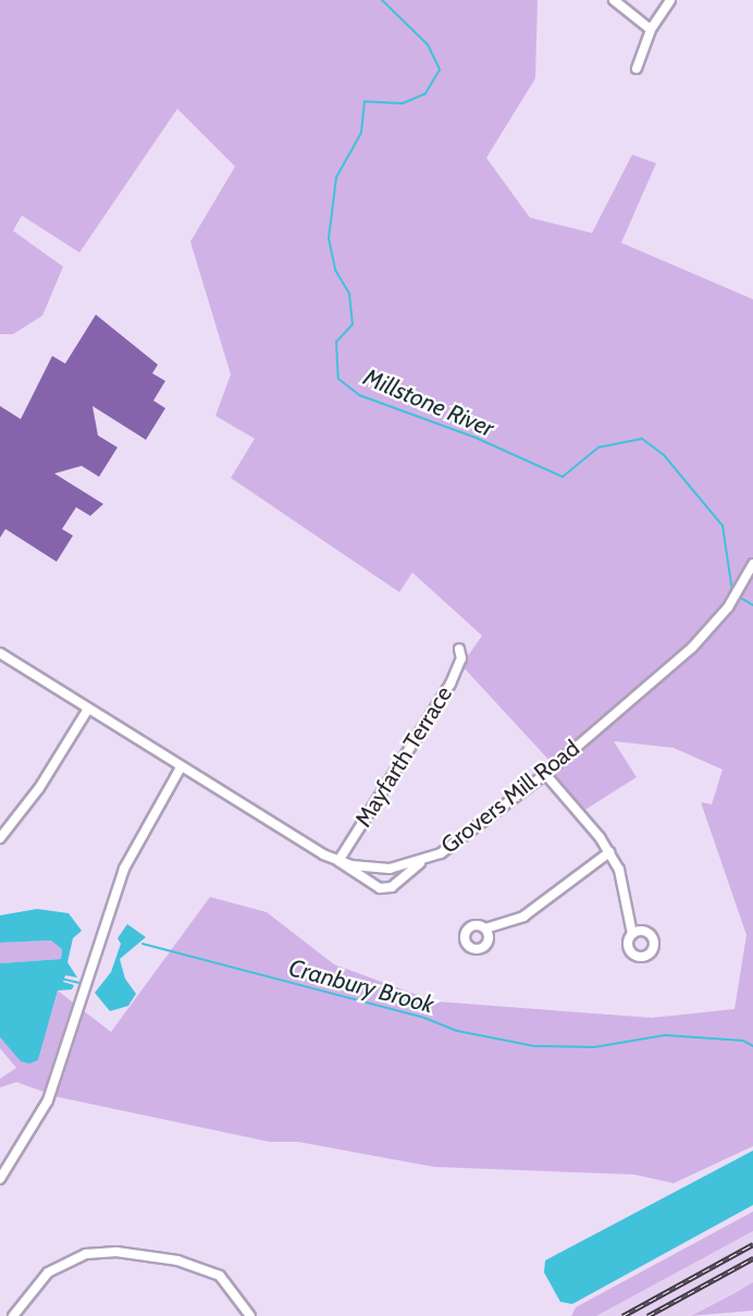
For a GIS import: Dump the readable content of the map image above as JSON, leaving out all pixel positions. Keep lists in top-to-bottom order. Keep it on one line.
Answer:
{"streets":{"street":["Mayfarth Terrace","Grovers Mill Road"]},"crossings":[["Mayfarth Terrace","Grovers Mill Road"]],"water":["Millstone River","Cranbury Brook"]}
